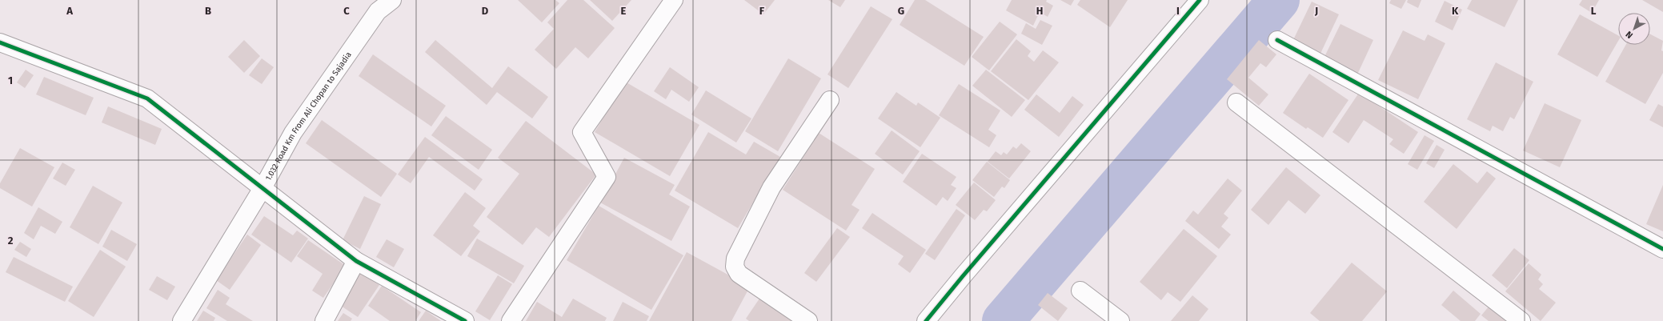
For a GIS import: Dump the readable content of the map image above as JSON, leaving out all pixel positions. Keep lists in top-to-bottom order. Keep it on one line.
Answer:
{"streets":{"street":["1.032 Road Km From Ali Chopan to Sajadia"]},"north":"bottom left","grid":{"columns":["A","B","C","D","E","F","G","H","I","J","K","L"],"rows":["1","2"]}}
